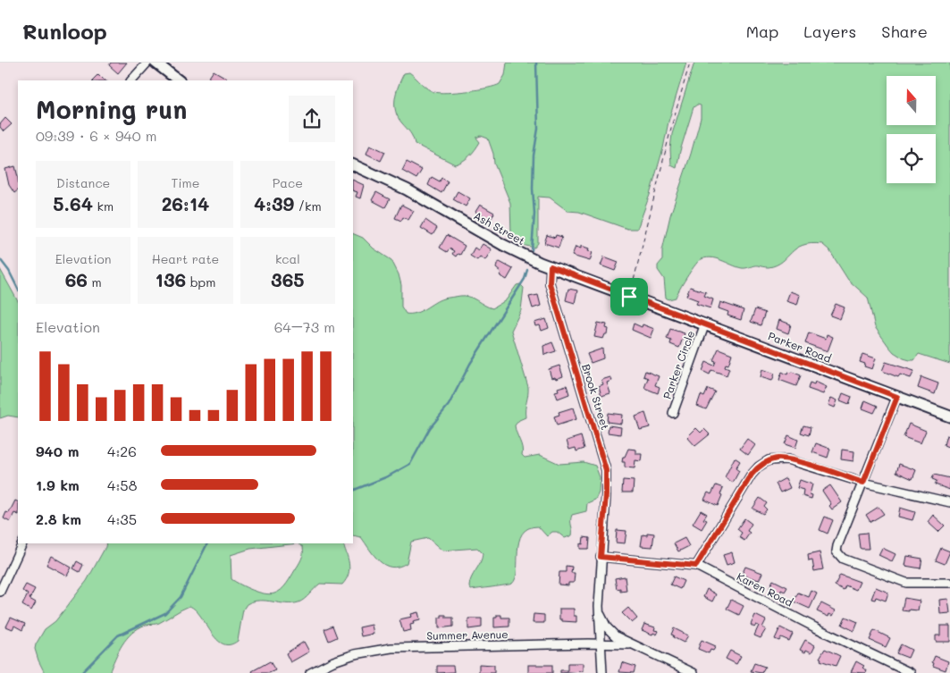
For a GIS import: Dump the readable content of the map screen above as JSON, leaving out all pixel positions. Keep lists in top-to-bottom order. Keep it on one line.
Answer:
{"streets":{"street":["Ash Street","Parker Road","Parker Circle","Brook Street","Karen Road","Summer Avenue"]},"crossings":[["Ash Street","Parker Road"],["Ash Street","Brook Street"],["Parker Road","Parker Circle"],["Brook Street","Karen Road"],["Brook Street","Summer Avenue"]],"north":"top","page":{"header":"Runloop","nav":["Map","Layers","Share"],"heading":["Morning run","09:39 · 6 × 940 m"],"stats":[["Distance","5.64 km"],["Time","26:14"],["Pace","4:39 /km"],["Elevation","66 m"],["Heart rate","136 bpm"],["kcal","365"]],"chart":["Elevation","64–73 m"],"list":[{"name":"940 m","note":"4:26"},{"name":"1.9 km","note":"4:58"},{"name":"2.8 km","note":"4:35"}]}}
